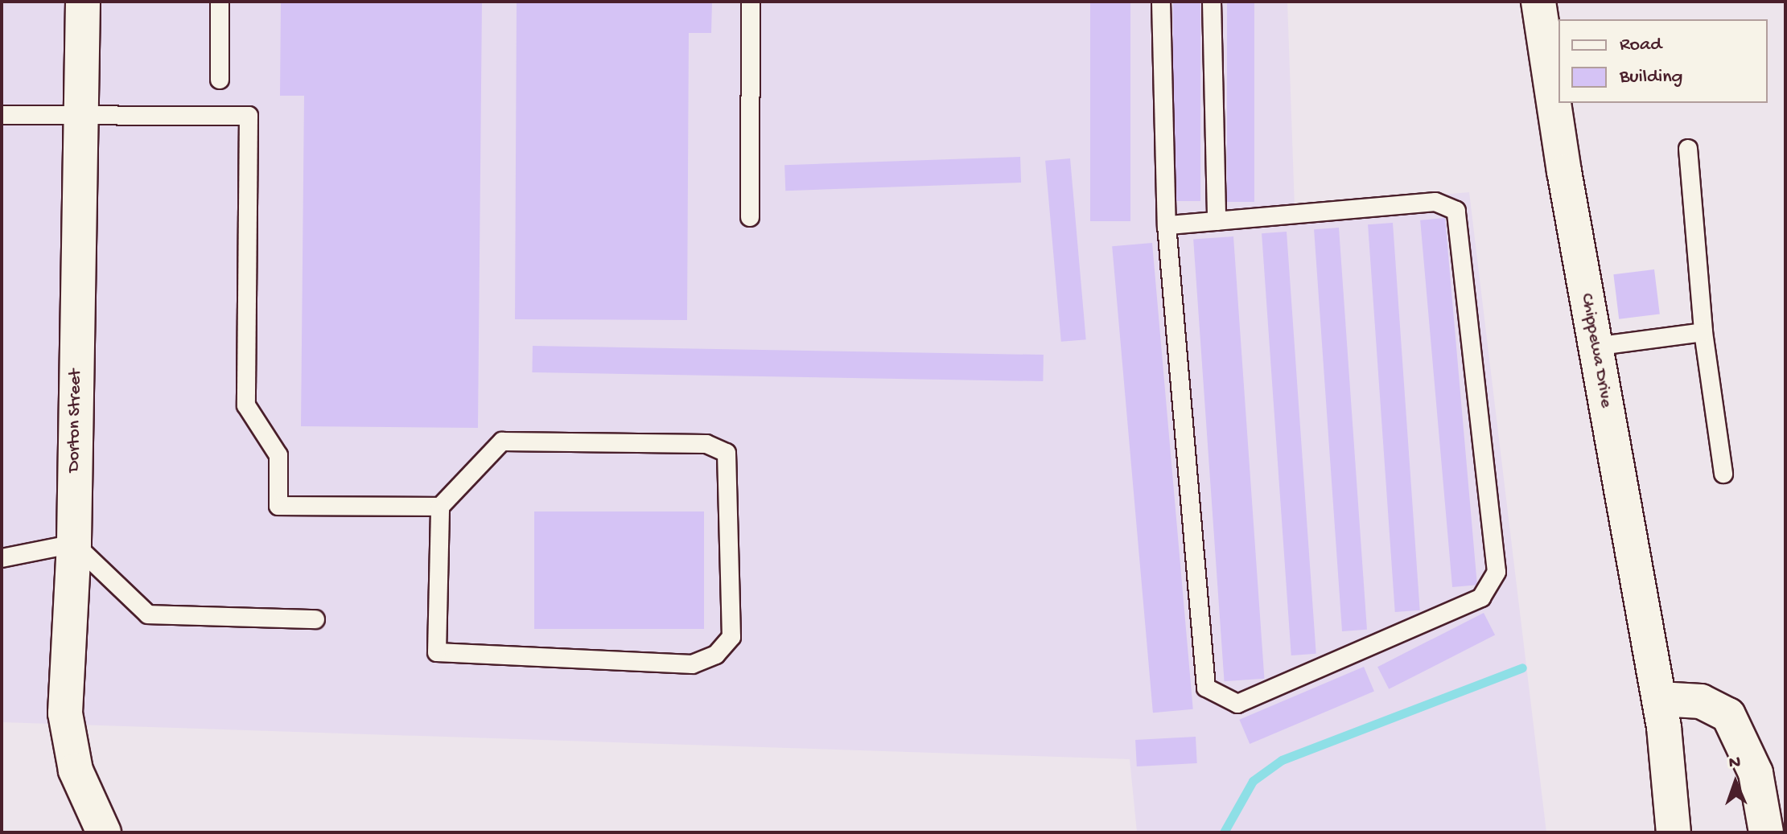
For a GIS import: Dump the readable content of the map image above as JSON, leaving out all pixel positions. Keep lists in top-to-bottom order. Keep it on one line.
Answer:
{"streets":{"street":["Chippewa Drive","Dorton Street"]},"legend":["Road","Building"],"north":"top"}
